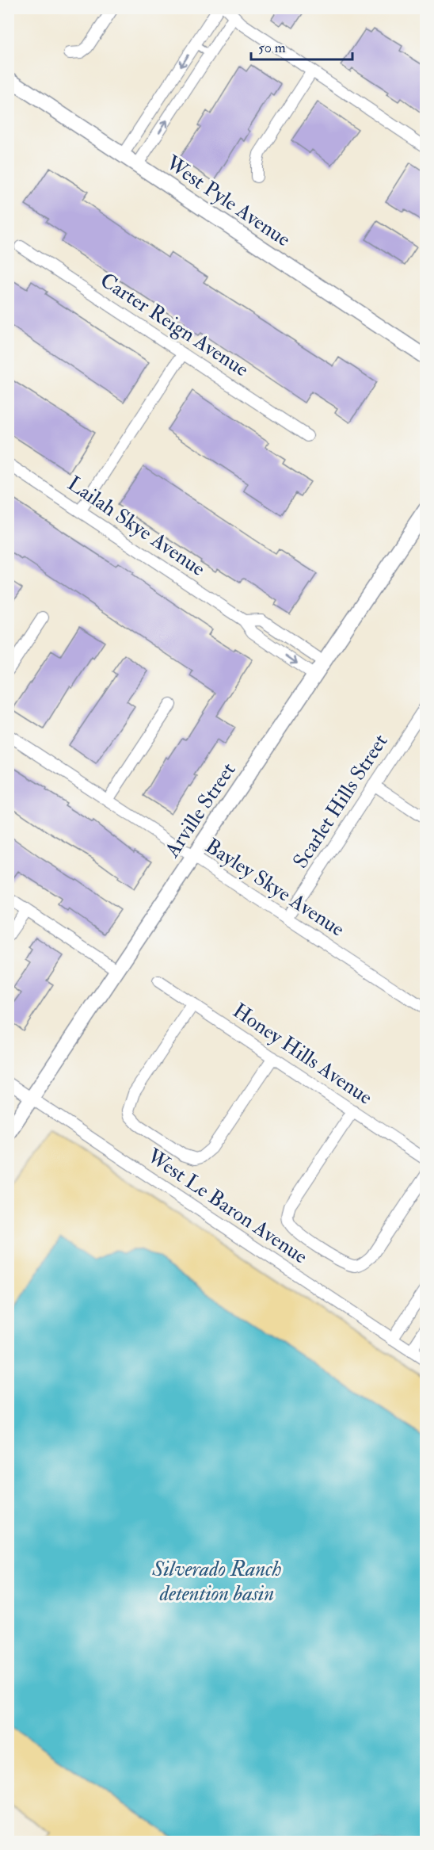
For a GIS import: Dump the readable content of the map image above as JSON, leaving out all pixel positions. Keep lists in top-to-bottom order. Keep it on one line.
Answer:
{"streets":{"street":["West Pyle Avenue","Carter Reign Avenue","Lailah Skye Avenue","Scarlet Hills Street","Arville Street","Bayley Skye Avenue","Honey Hills Avenue","West Le Baron Avenue"]},"crossings":[["Lailah Skye Avenue","Arville Street"],["Scarlet Hills Street","Bayley Skye Avenue"],["Arville Street","Bayley Skye Avenue"],["Arville Street","West Le Baron Avenue"]],"water":["Silverado Ranch detention basin"],"scale_bar":"50 m"}
